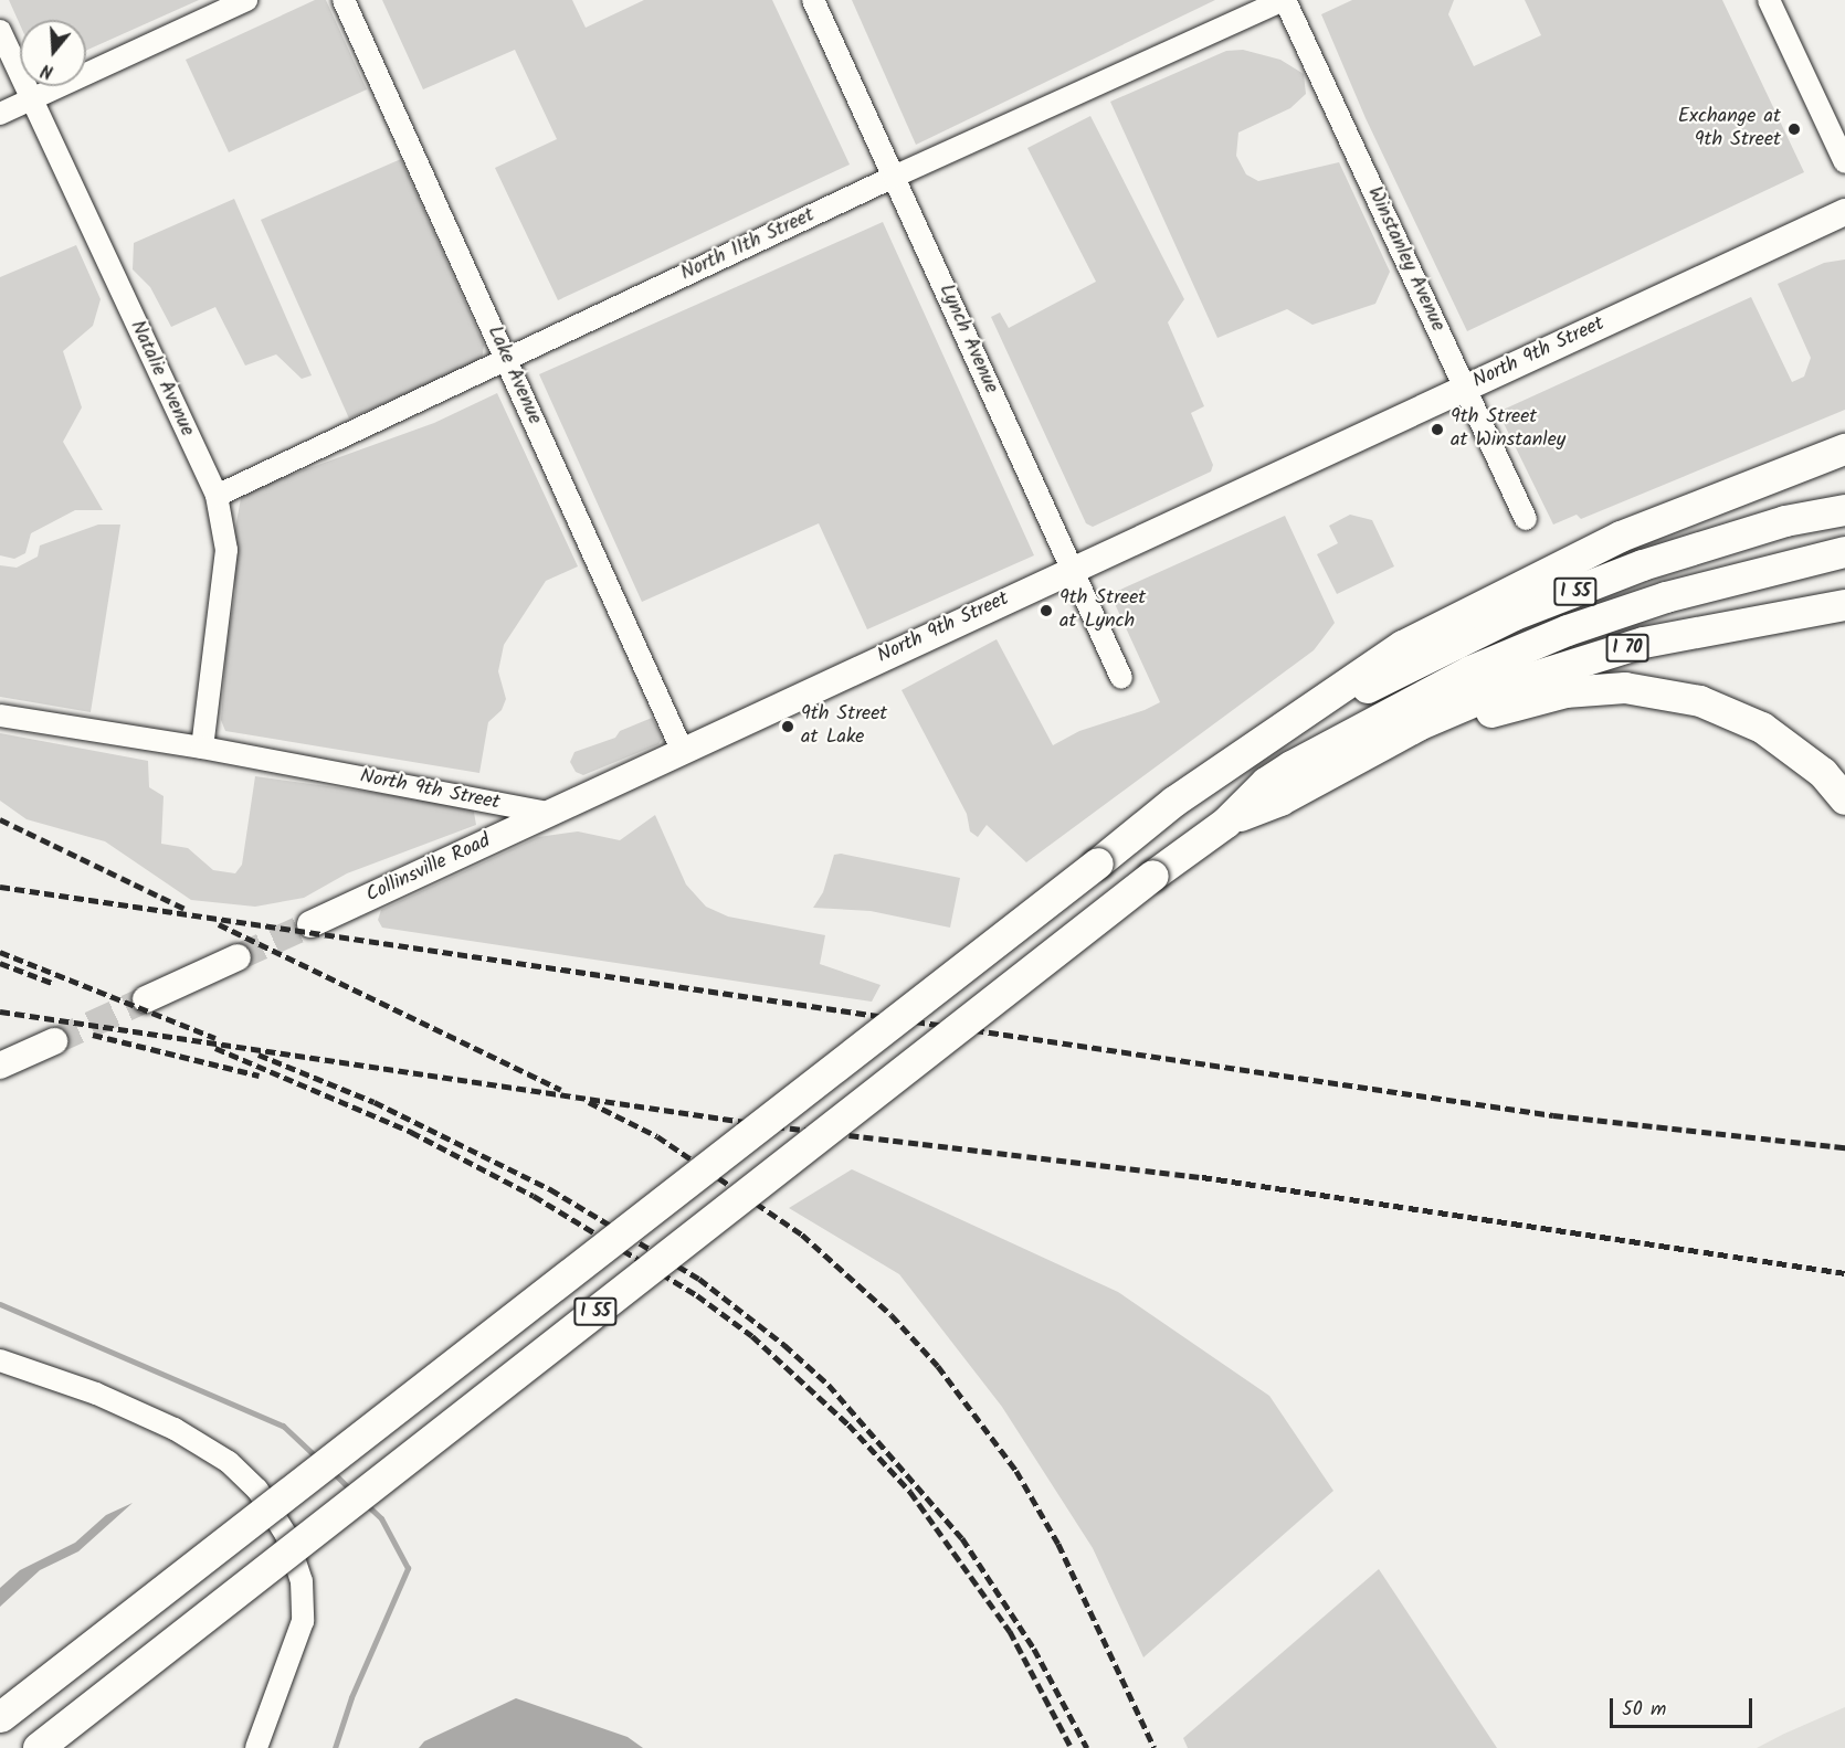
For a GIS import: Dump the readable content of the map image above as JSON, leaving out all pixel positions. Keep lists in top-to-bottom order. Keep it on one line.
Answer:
{"streets":{"highway":["I 55","I 70"],"main road":["North 9th Street","Collinsville Road"],"street":["North 11th Street","Winstanley Avenue","Lynch Avenue","Lake Avenue","Natalie Avenue"]},"crossings":[["North 11th Street","Winstanley Avenue"],["North 11th Street","Lynch Avenue"],["North 11th Street","Lake Avenue"],["North 11th Street","Natalie Avenue"],["Winstanley Avenue","North 9th Street"],["Lynch Avenue","North 9th Street"],["North 9th Street","Lake Avenue"],["North 9th Street","Natalie Avenue"],["North 9th Street","Collinsville Road"],["I 55","I 70"]],"places":["Exchange at 9th Street","9th Street at Winstanley","9th Street at Lynch","9th Street at Lake"],"scale_bar":"50 m","north":"bottom"}
